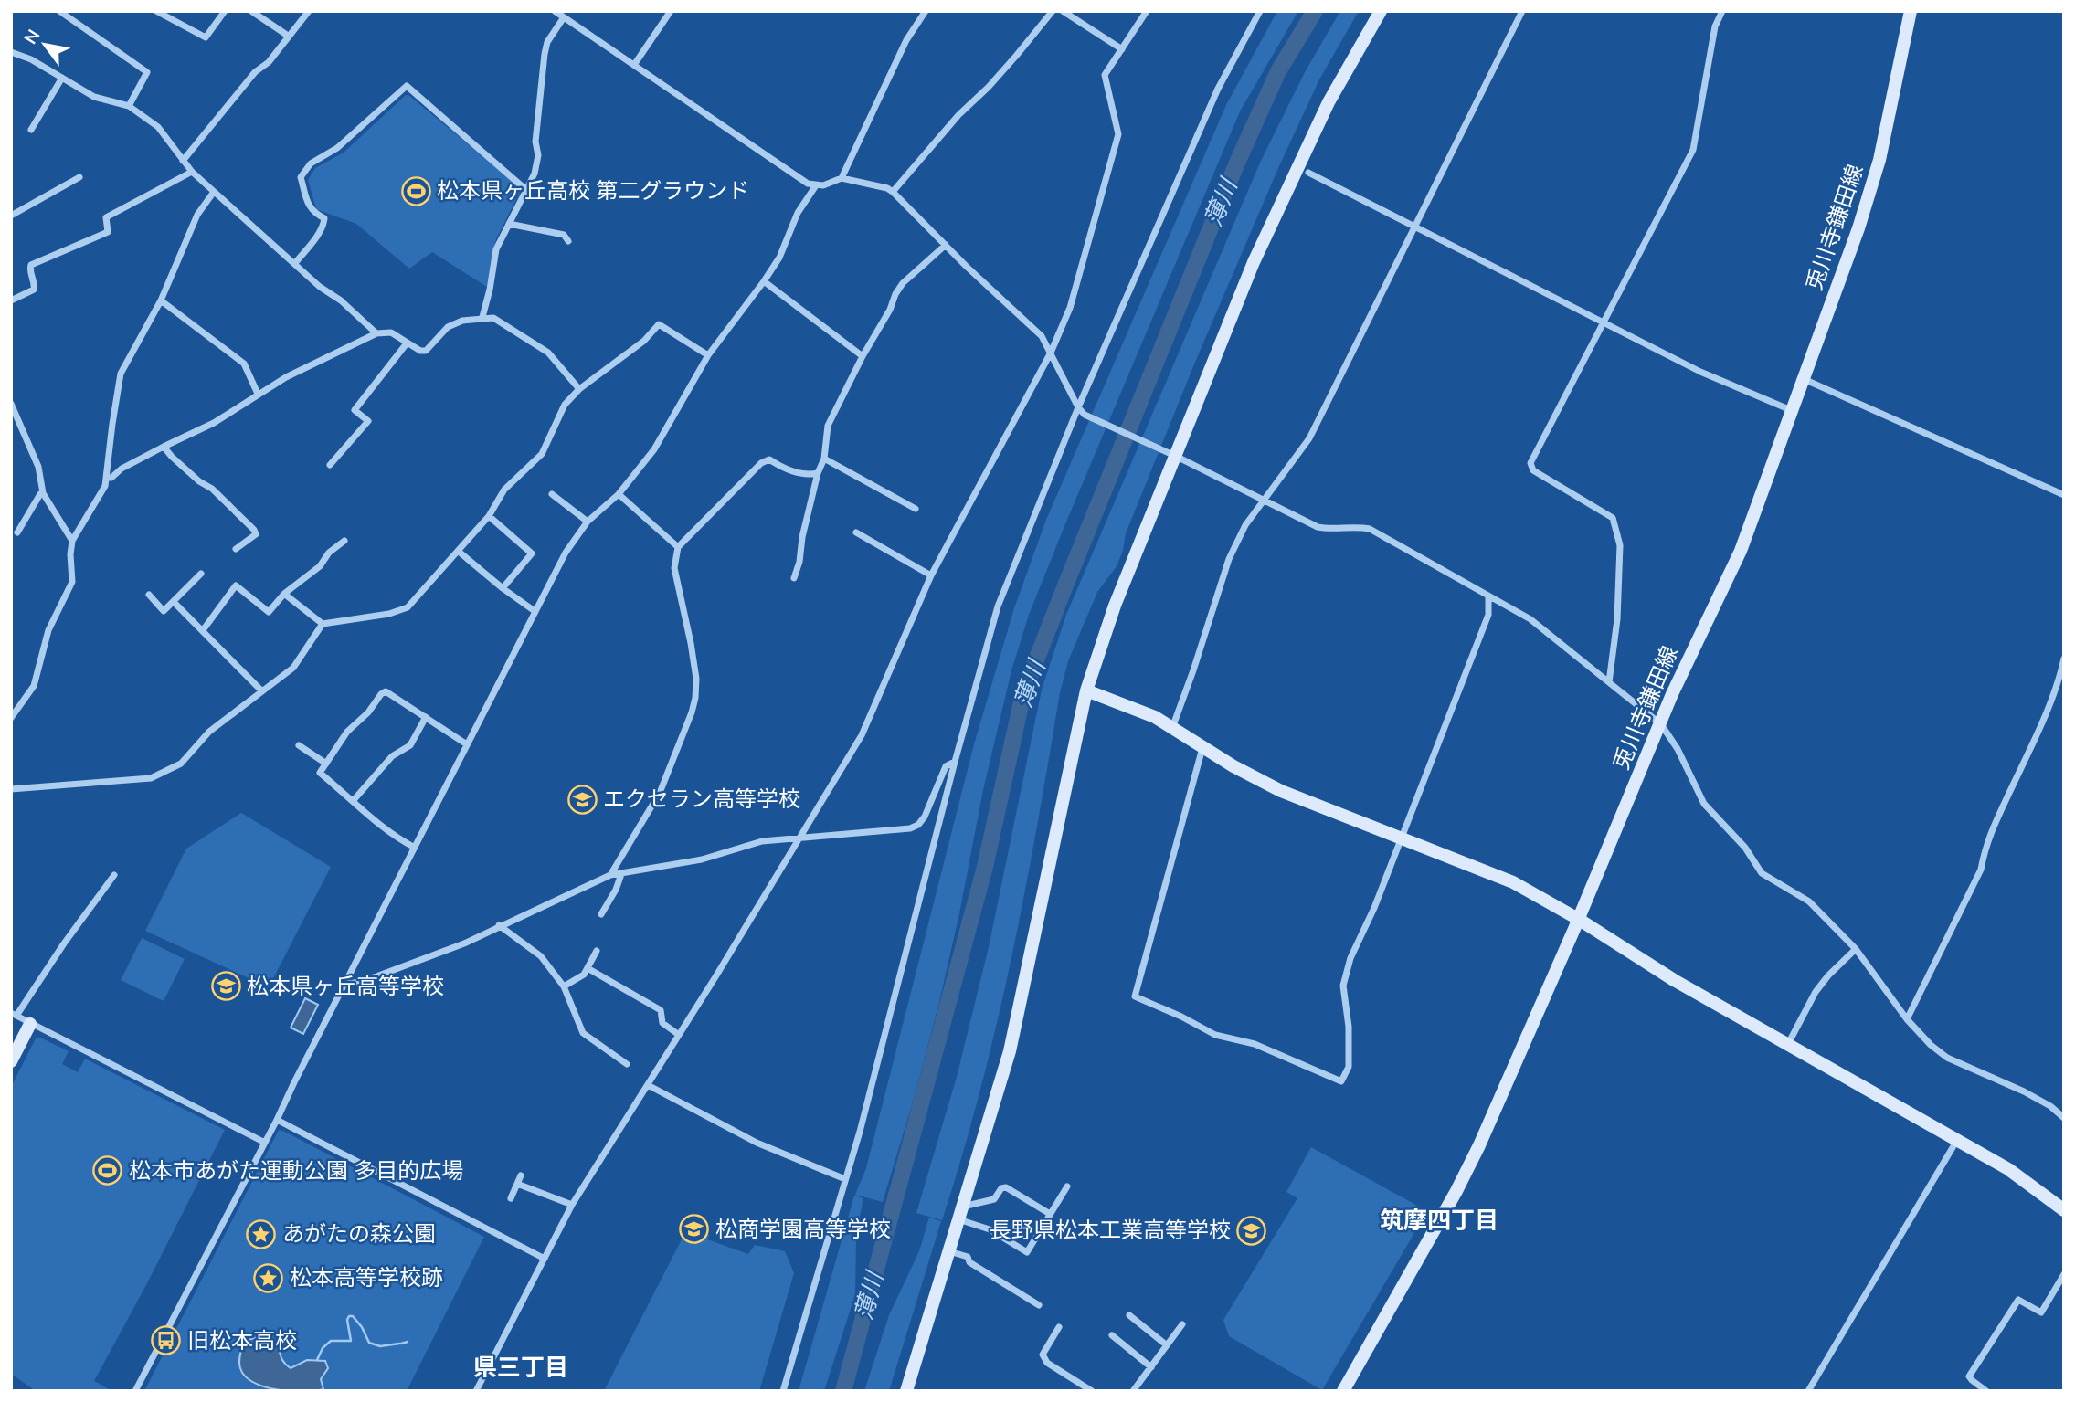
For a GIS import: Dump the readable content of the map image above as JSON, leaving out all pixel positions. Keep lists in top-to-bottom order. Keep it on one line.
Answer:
{"streets":{"street":["兎川寺鎌田線"]},"districts":["筑摩四丁目","県三丁目"],"water":["薄川"],"places":{"sports":["松本県ヶ丘高校 第二グラウンド","松本市あがた運動公園 多目的広場"],"school or university":["エクセラン高等学校","松本県ヶ丘高等学校","松商学園高等学校","長野県松本工業高等学校"],"place":["あがたの森公園","松本高等学校跡"],"bus stop":["旧松本高校"]},"north":"top left"}
